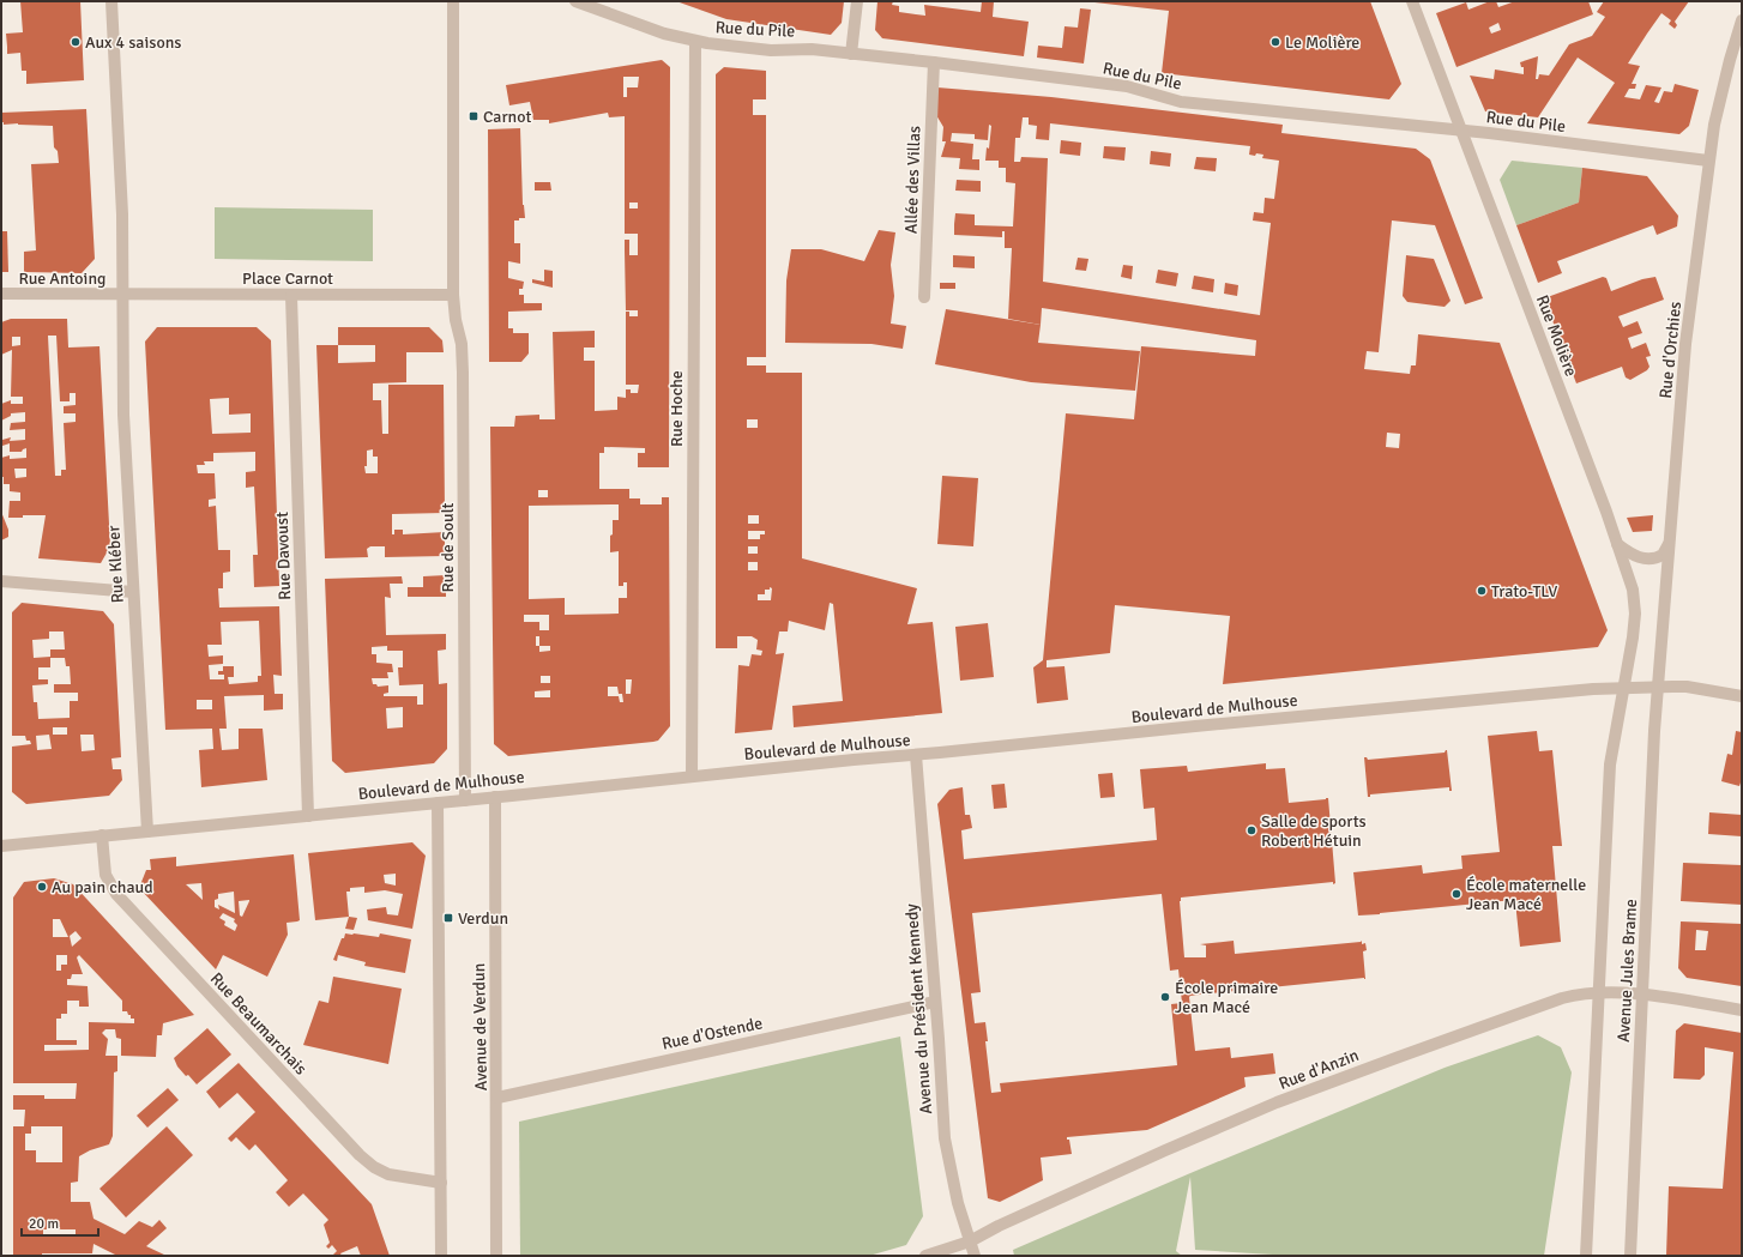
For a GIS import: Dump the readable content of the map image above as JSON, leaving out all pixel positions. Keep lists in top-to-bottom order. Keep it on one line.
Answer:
{"streets":{"street":["Rue du Pile","Allée des Villas","Rue Antoing","Place Carnot","Rue Molière","Rue d'Orchies","Rue Hoche","Rue de Soult","Rue Davoust","Rue Kléber","Boulevard de Mulhouse","Avenue Jules Brame","Avenue du Président Kennedy","Rue Beaumarchais","Avenue de Verdun","Rue d'Ostende","Rue d'Anzin"]},"crossings":[["Rue du Pile","Allée des Villas"],["Rue du Pile","Rue Molière"],["Rue du Pile","Rue d'Orchies"],["Rue du Pile","Rue Hoche"],["Rue Antoing","Place Carnot"],["Rue Antoing","Rue Kléber"],["Place Carnot","Rue de Soult"],["Place Carnot","Rue Davoust"],["Place Carnot","Rue Kléber"],["Rue Molière","Boulevard de Mulhouse"],["Rue Molière","Avenue Jules Brame"],["Rue d'Orchies","Boulevard de Mulhouse"],["Rue d'Orchies","Avenue Jules Brame"],["Rue Hoche","Boulevard de Mulhouse"],["Rue de Soult","Boulevard de Mulhouse"],["Rue Davoust","Boulevard de Mulhouse"],["Rue Kléber","Boulevard de Mulhouse"],["Boulevard de Mulhouse","Avenue Jules Brame"],["Boulevard de Mulhouse","Avenue du Président Kennedy"],["Boulevard de Mulhouse","Rue Beaumarchais"],["Boulevard de Mulhouse","Avenue de Verdun"],["Avenue Jules Brame","Rue d'Anzin"],["Avenue du Président Kennedy","Rue d'Ostende"],["Avenue du Président Kennedy","Rue d'Anzin"],["Avenue de Verdun","Rue d'Ostende"]],"places":{"other":["Aux 4 saisons","Le Molière","Trato-TLV","Salle de sports Robert Hétuin","Au pain chaud","École maternelle Jean Macé","École primaire Jean Macé"],"transit":["Carnot","Verdun"]},"scale_bar":"20 m"}
